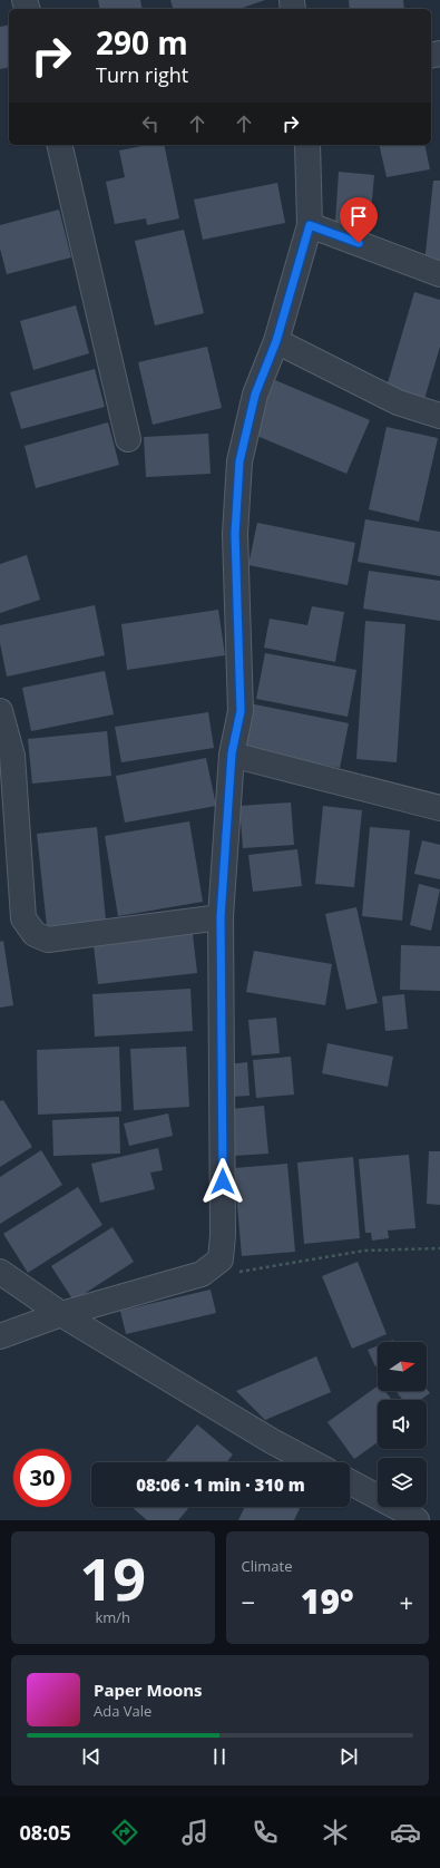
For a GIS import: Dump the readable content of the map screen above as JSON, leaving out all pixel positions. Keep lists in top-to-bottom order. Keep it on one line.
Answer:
{"north":"right","page":{"turn":["290 m","Turn right"],"limit":"30","trip":"08:06 · 1 min · 310 m","tile":[["19","km/h"],"Climate"],"heat":["−","19°","+"],"song":["Paper Moons","Ada Vale"],"tabs":"08:05"}}
